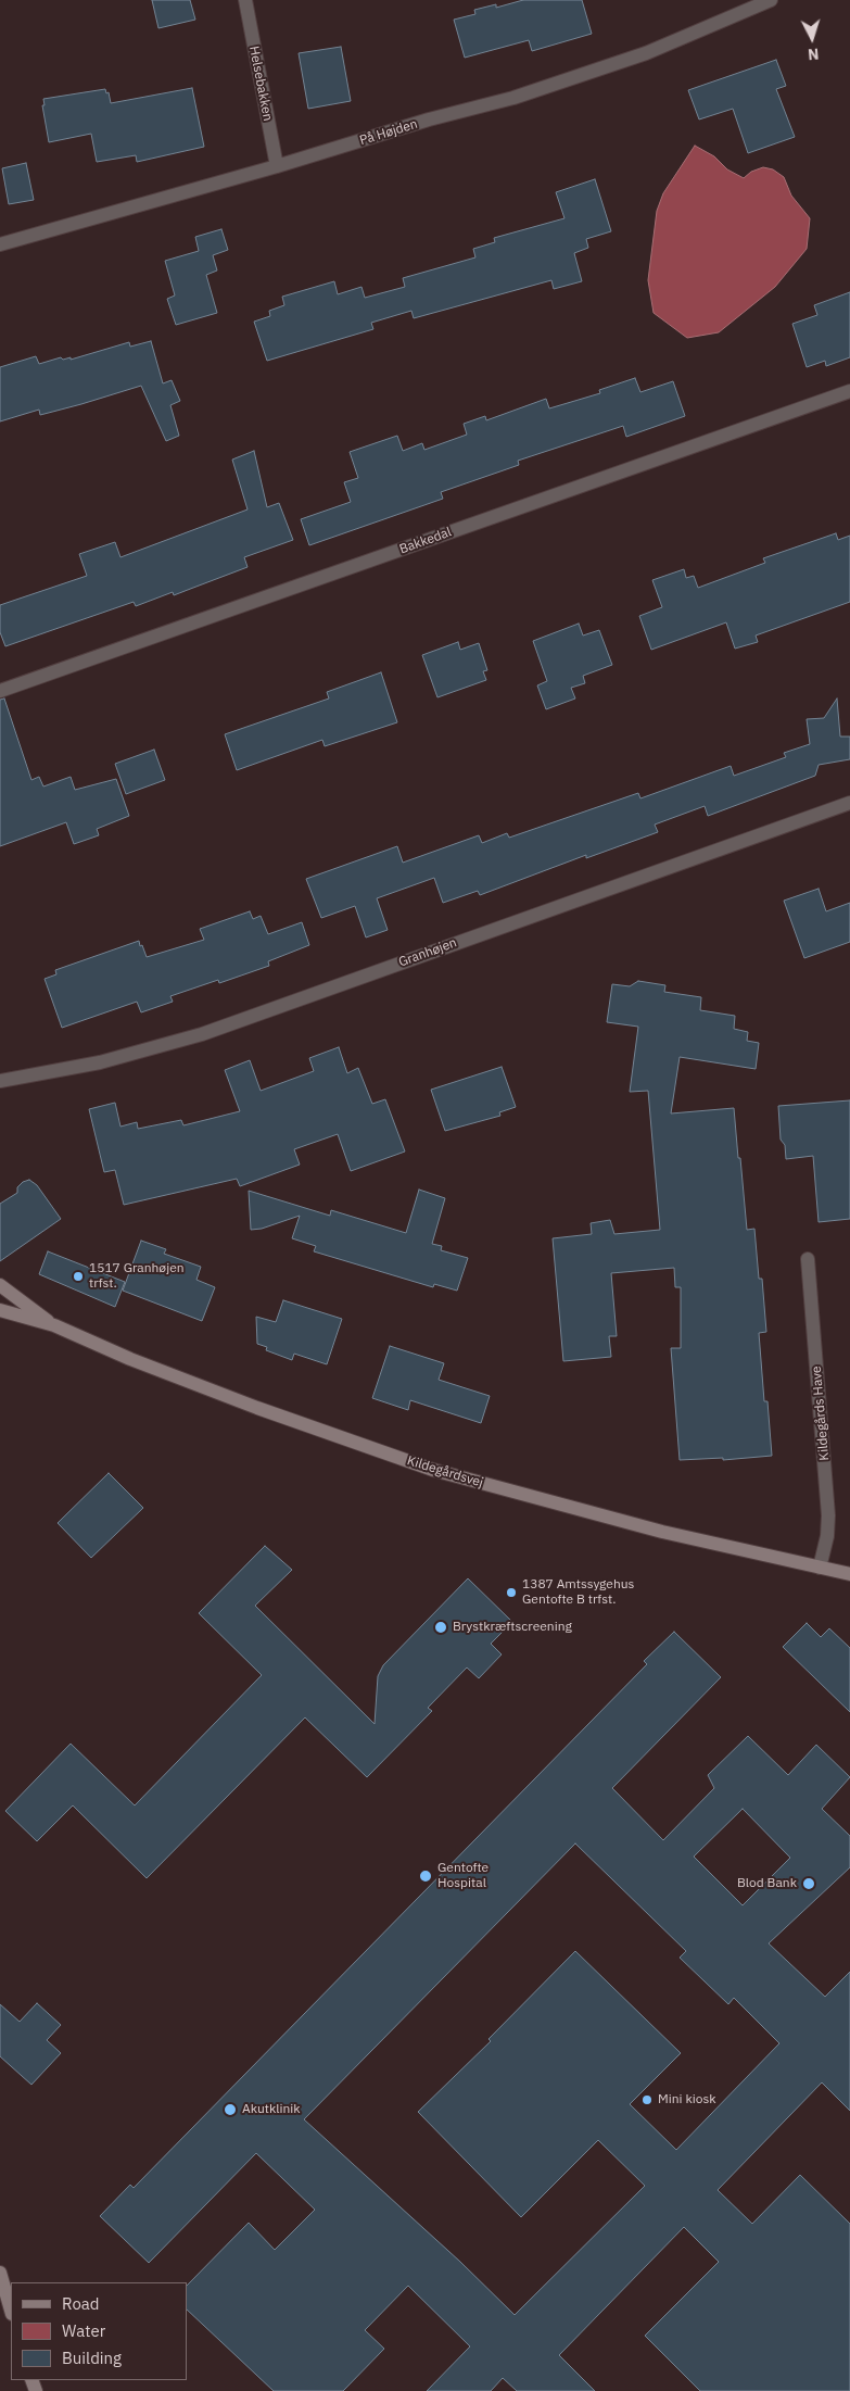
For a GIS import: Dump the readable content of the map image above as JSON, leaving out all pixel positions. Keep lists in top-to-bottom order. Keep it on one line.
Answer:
{"streets":{"street":["Helsebakken","På Højden","Bakkedal","Granhøjen","Kildegårds Have","Kildegårdsvej"]},"crossings":[["Helsebakken","På Højden"],["Kildegårds Have","Kildegårdsvej"]],"places":["1517 Granhøjen trfst.","1387 Amtssygehus Gentofte B trfst.","Brystkræftscreening","Gentofte Hospital","Blod Bank","Mini kiosk","Akutklinik"],"legend":["Road","Water","Building"],"north":"bottom"}
